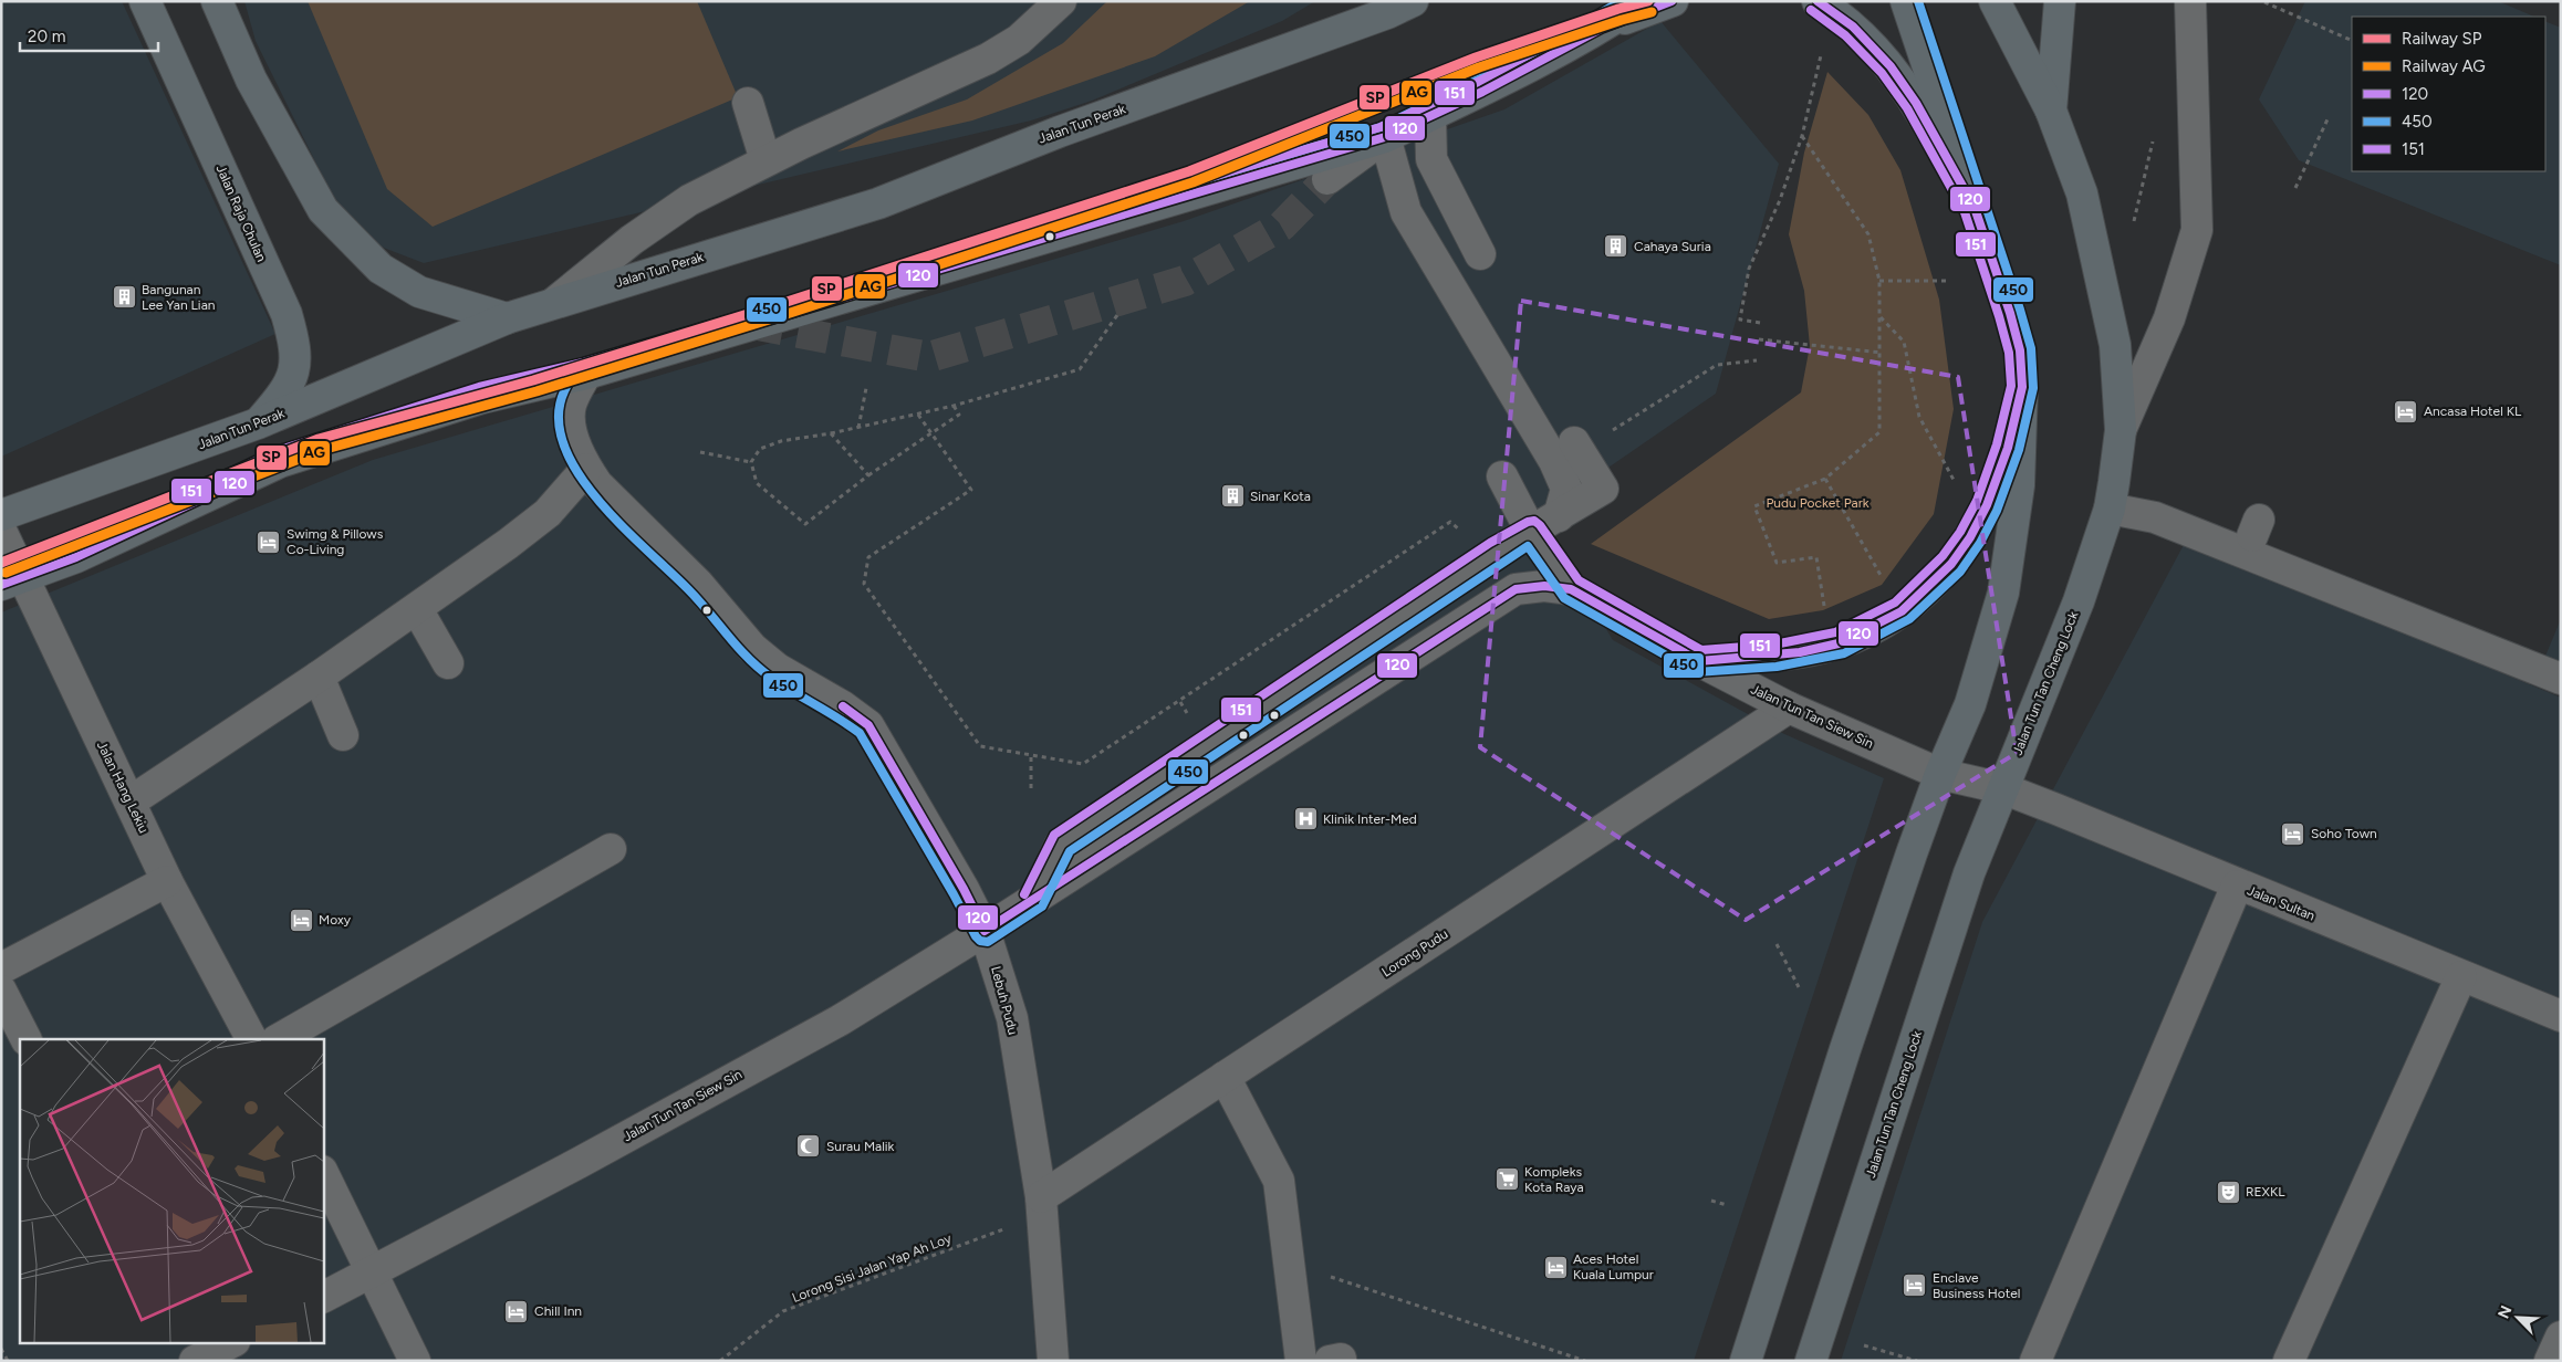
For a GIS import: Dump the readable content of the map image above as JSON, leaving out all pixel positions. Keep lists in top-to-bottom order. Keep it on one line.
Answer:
{"streets":{"main road":["Jalan Tun Perak","Jalan Raja Chulan","Jalan Tun Tan Cheng Lock"],"street":["Jalan Tun Tan Siew Sin","Jalan Hang Lekiu","Jalan Sultan","Lorong Pudu","Lebuh Pudu"],"path":["Lorong Sisi Jalan Yap Ah Loy"]},"crossings":[["Jalan Tun Perak","Jalan Raja Chulan"],["Jalan Tun Tan Cheng Lock","Jalan Tun Tan Siew Sin"],["Jalan Tun Tan Cheng Lock","Jalan Sultan"],["Jalan Tun Tan Siew Sin","Jalan Sultan"],["Jalan Tun Tan Siew Sin","Lorong Pudu"],["Jalan Tun Tan Siew Sin","Lebuh Pudu"],["Lorong Pudu","Lebuh Pudu"],["Lorong Pudu","Lorong Sisi Jalan Yap Ah Loy"],["Lebuh Pudu","Lorong Sisi Jalan Yap Ah Loy"]],"parks":["Pudu Pocket Park"],"places":{"building":["Cahaya Suria","Bangunan Lee Yan Lian","Sinar Kota"],"hotel":["Ancasa Hotel KL","Swimg & Pillows Co-Living","Soho Town","Moxy","Aces Hotel Kuala Lumpur","Enclave Business Hotel","Chill Inn"],"hospital":["Klinik Inter-Med"],"mosque":["Surau Malik"],"supermarket":["Kompleks Kota Raya"],"theatre":["REXKL"]},"lines":["rail line SP","transit line 120","transit line 450","transit line 151","rail line AG"],"legend":["Railway SP","Railway AG","120","450","151"],"scale_bar":"20 m","north":"top left"}
